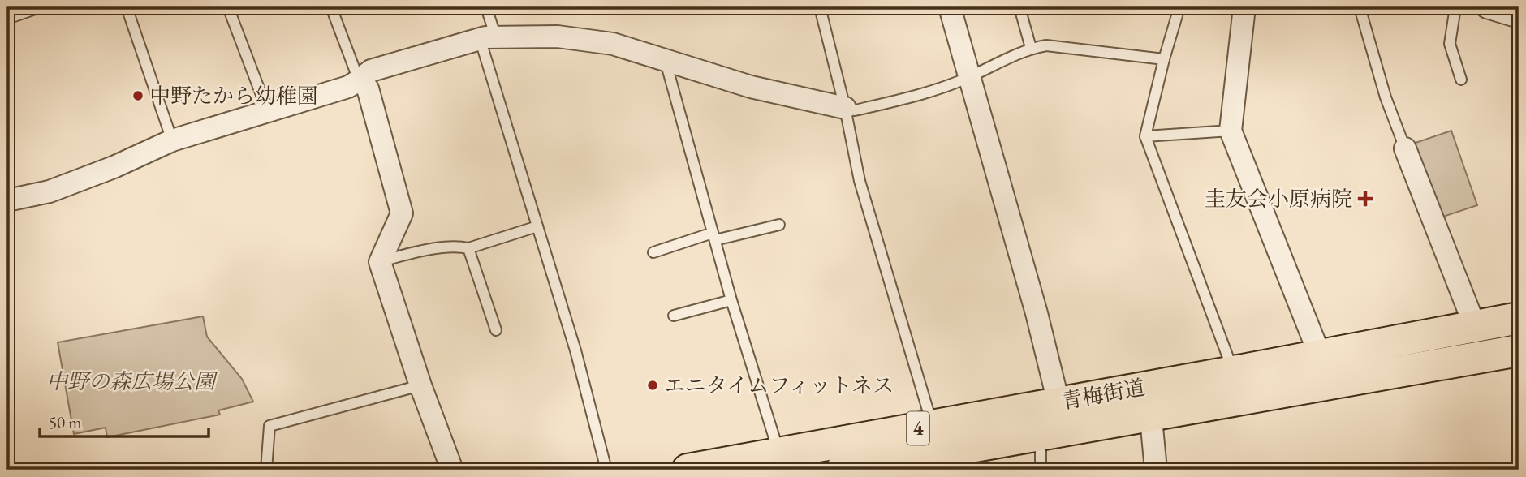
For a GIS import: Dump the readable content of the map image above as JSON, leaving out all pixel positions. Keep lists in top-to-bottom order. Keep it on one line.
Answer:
{"streets":{"main road":["青梅街道","4"]},"parks":["中野の森広場公園"],"places":{"other":["中野たから幼稚園","エニタイムフィットネス"],"health":["圭友会小原病院"]},"scale_bar":"50 m"}
